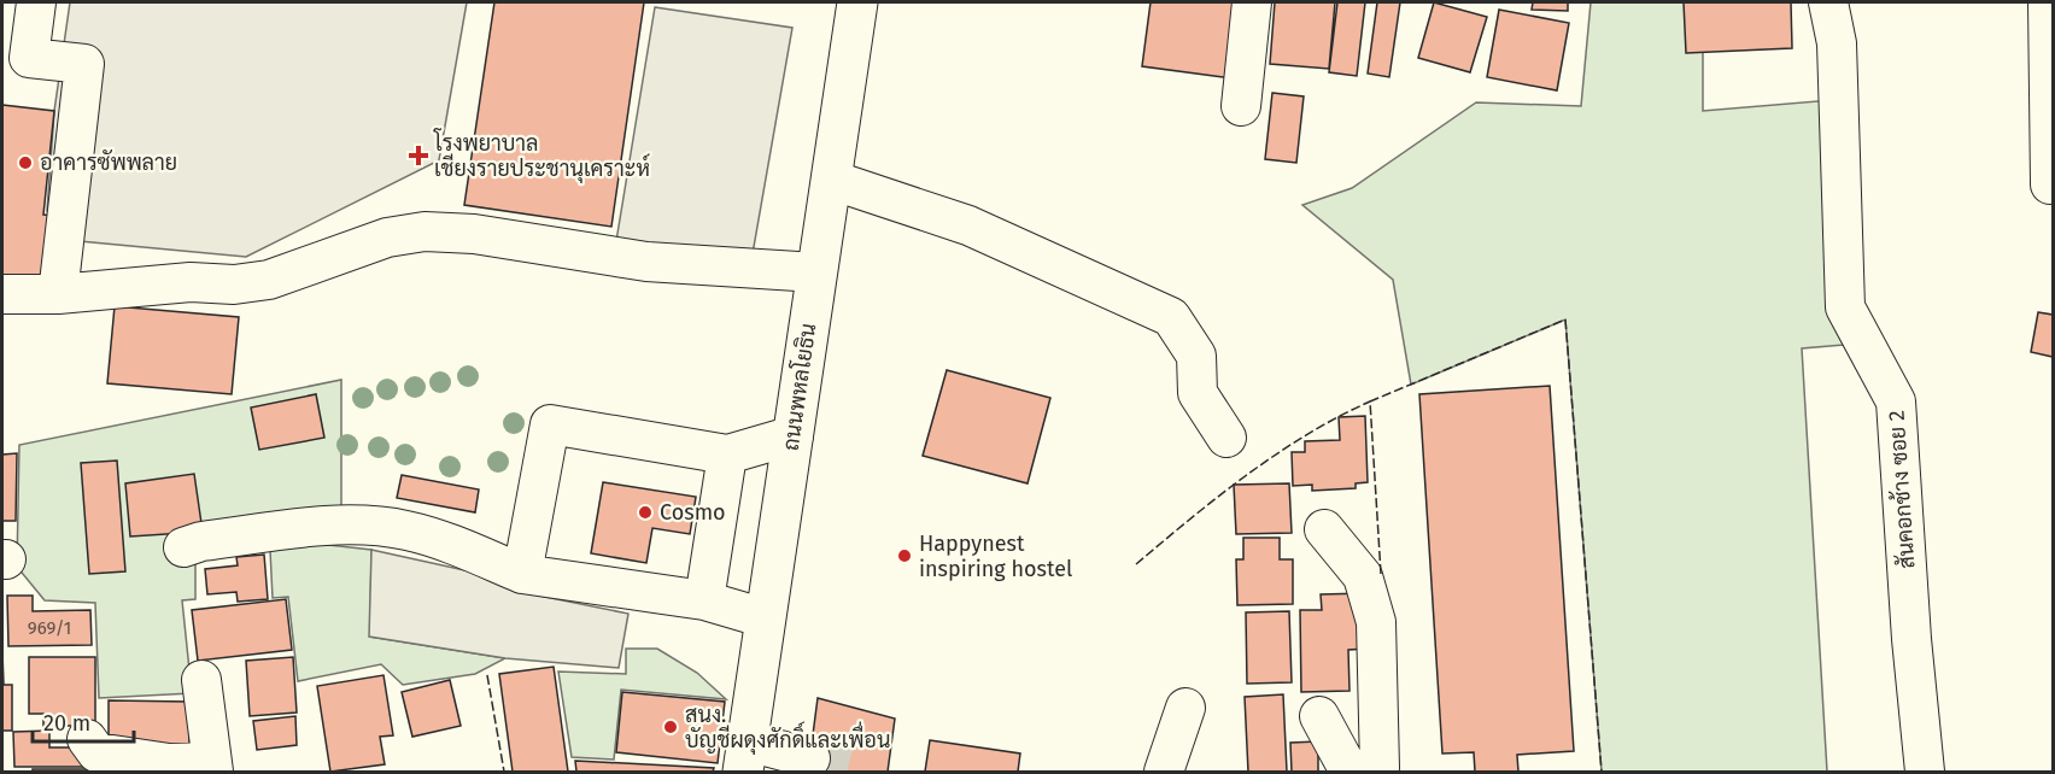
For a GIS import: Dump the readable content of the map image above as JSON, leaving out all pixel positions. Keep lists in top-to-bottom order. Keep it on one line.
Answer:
{"streets":{"main road":["ถนนพหลโยธิน"],"street":["สันคอกช้าง ซอย 2"]},"places":{"health":["โรงพยาบาล เชียงรายประชานุเคราะห์"],"other":["อาคารซัพพลาย","Cosmo","Happynest inspiring hostel","สนง. บัญชีผดุงศักดิ์และเพื่อน"]},"house_numbers":["969/1"],"scale_bar":"20 m"}
